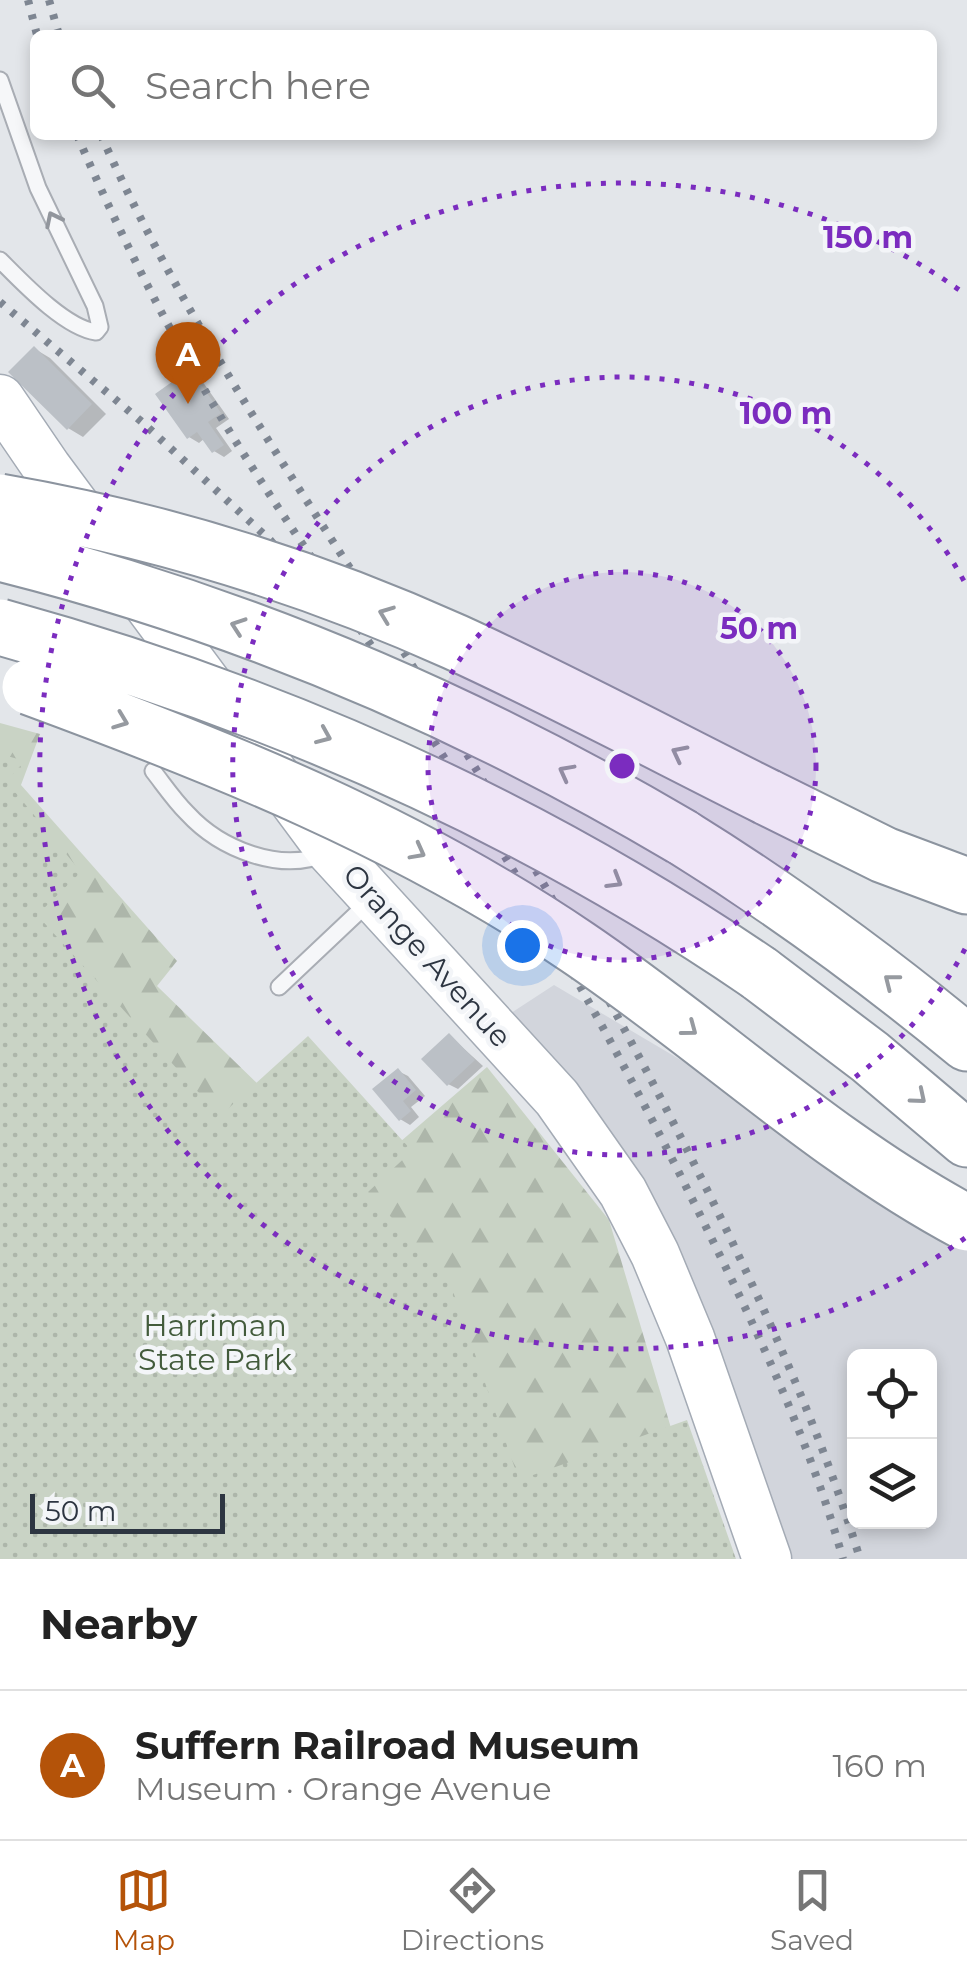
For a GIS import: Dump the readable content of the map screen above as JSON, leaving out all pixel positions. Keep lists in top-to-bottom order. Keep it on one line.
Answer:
{"streets":{"main road":["Orange Avenue"]},"parks":["Harriman State Park"],"scale_bar":"50 m","page":{"search":"Search here","pins":"A","scale":"50 m","heading":"Nearby","list":[{"mark":"A","name":"Suffern Railroad Museum","note":"Museum · Orange Avenue","value":"160 m"}],"nav":["Map","Directions","Saved"]},"rings":["150 m","100 m","50 m"]}
